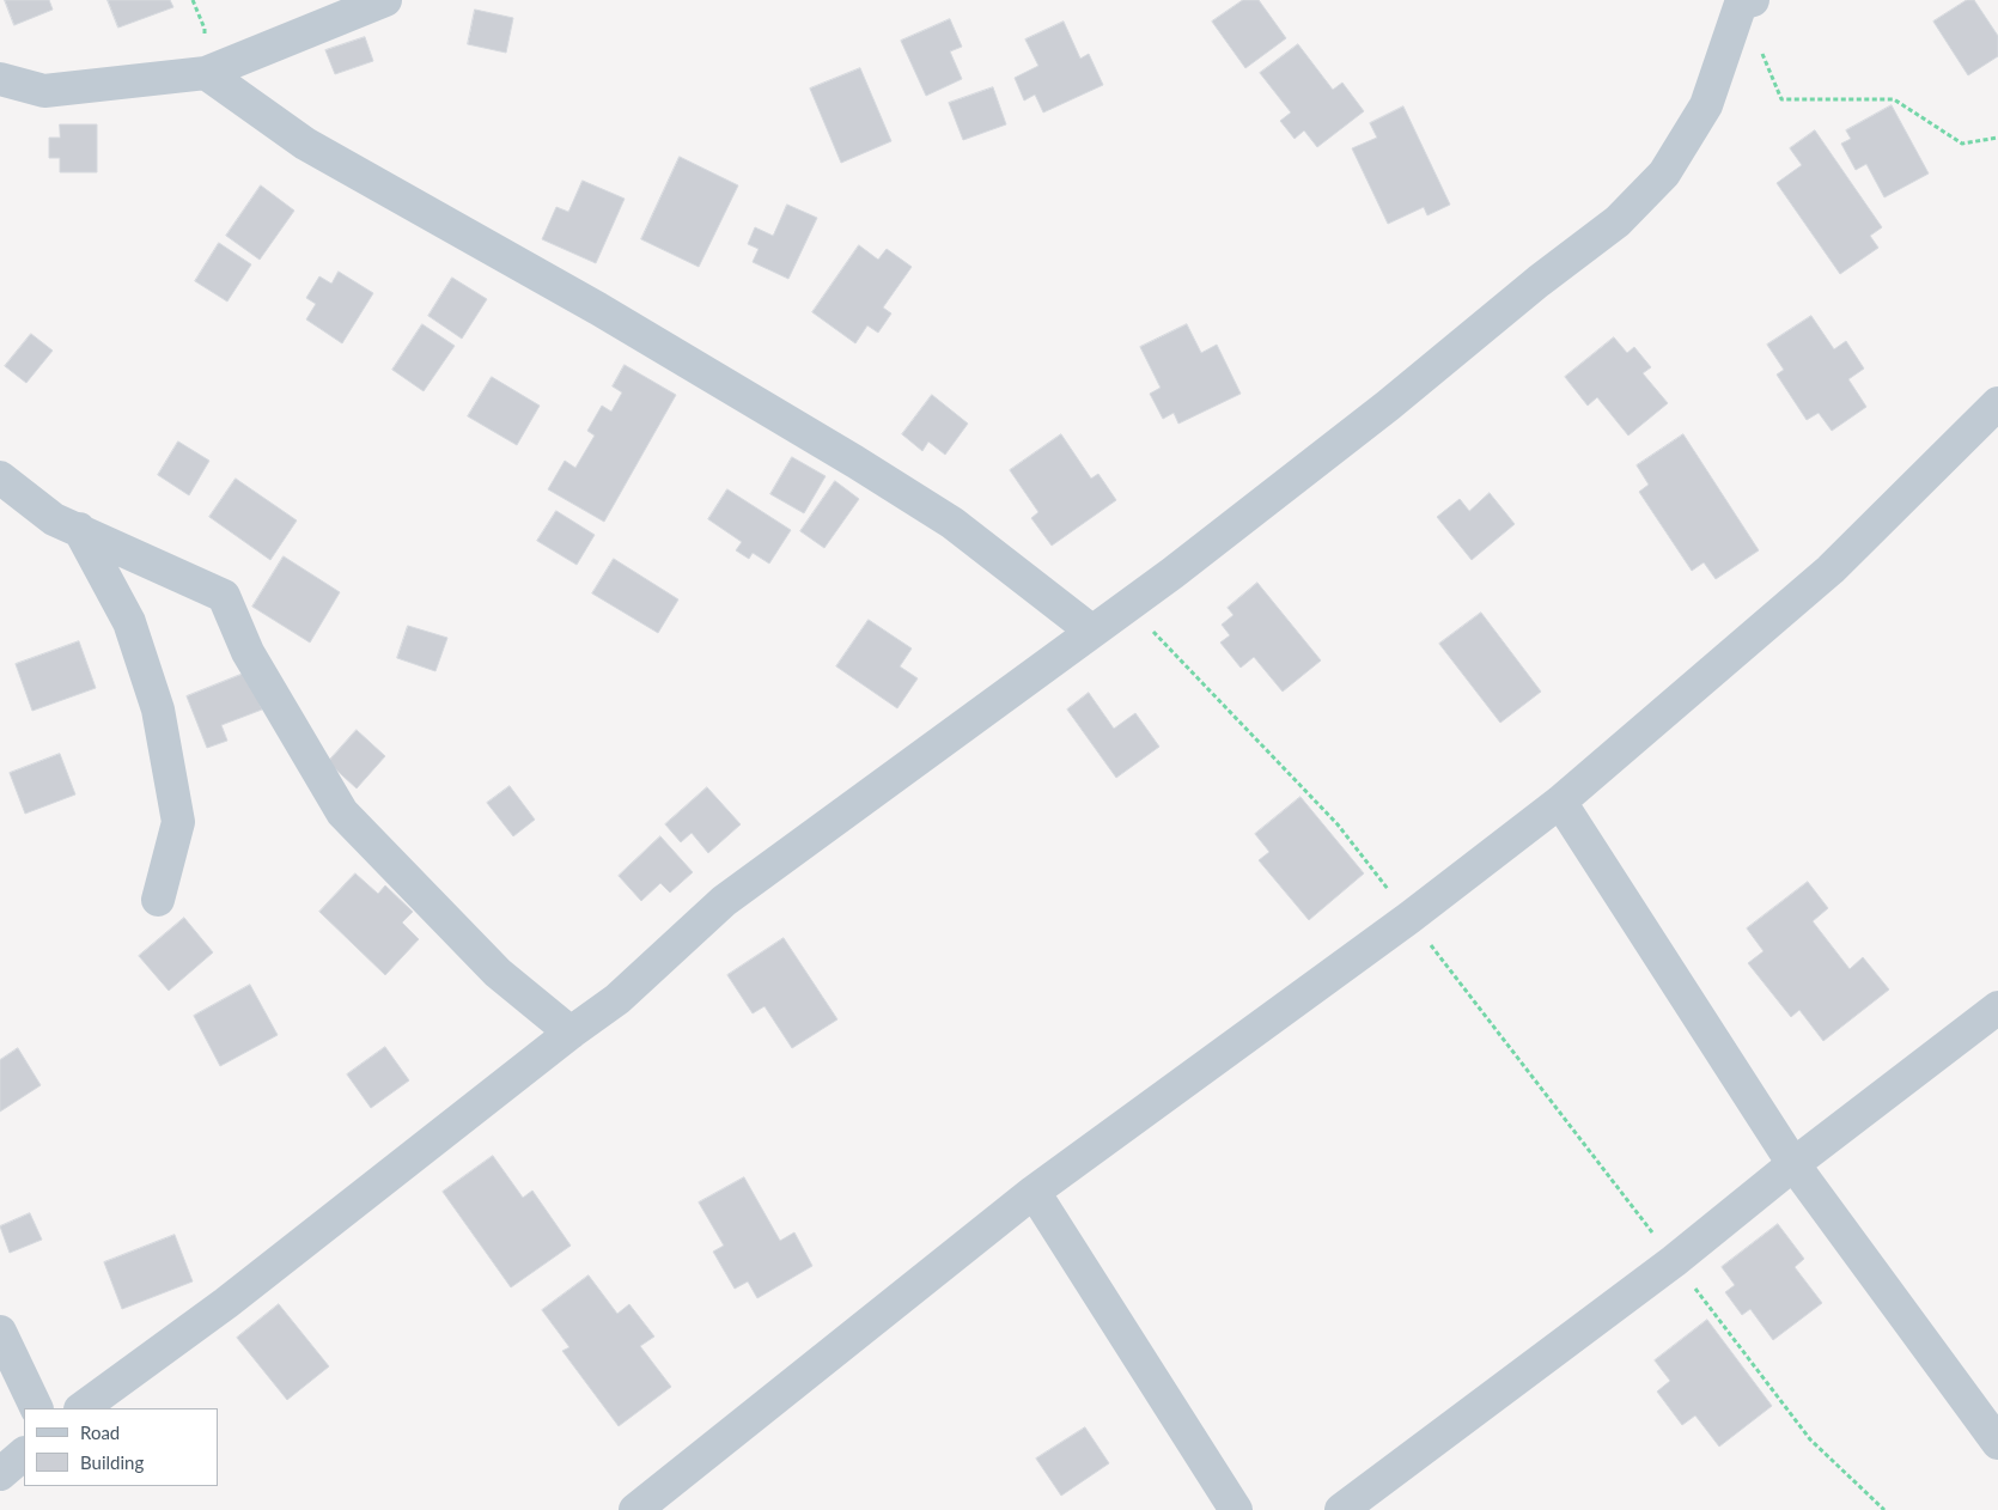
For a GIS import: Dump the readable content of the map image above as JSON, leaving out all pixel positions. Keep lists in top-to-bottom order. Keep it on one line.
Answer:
{"legend":["Road","Building"]}
